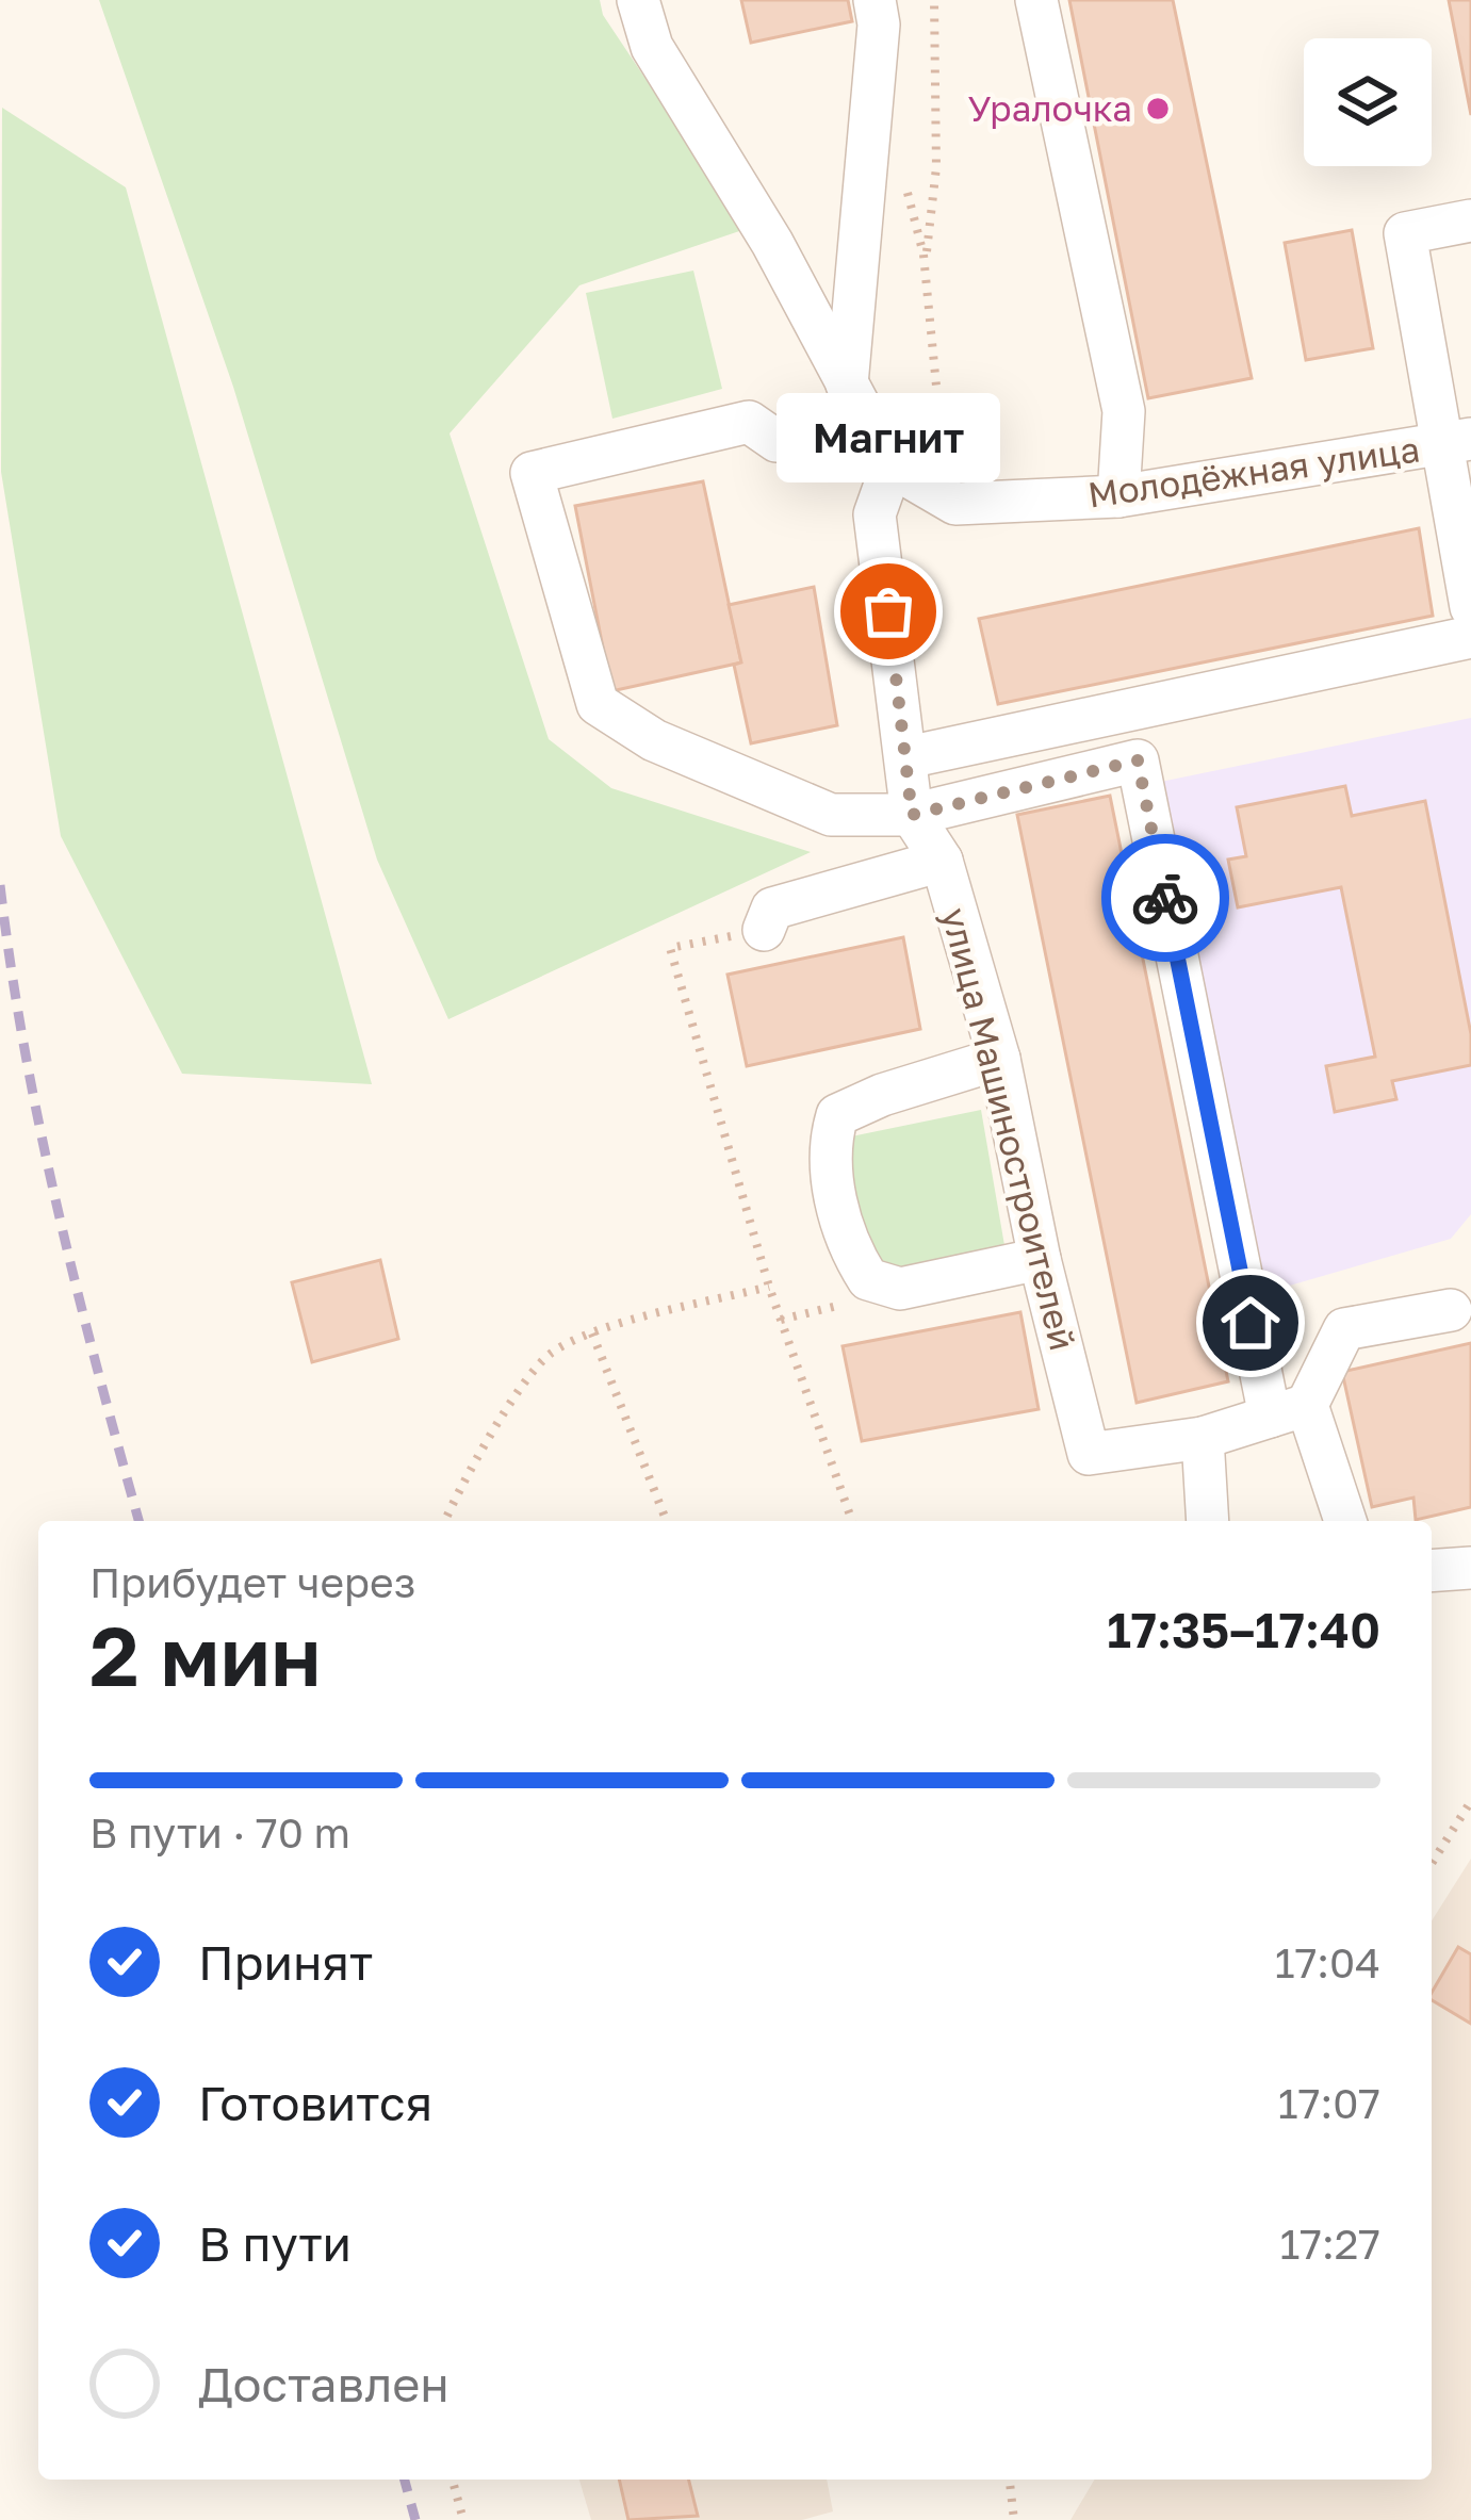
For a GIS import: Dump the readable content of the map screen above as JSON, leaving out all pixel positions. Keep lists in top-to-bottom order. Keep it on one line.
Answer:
{"streets":{"street":["Молодёжная улица","улица Машиностроителей"]},"crossings":[["Молодёжная улица","улица Машиностроителей"]],"places":["Уралочка","Магнит"],"page":{"bubble":"Магнит","heading":["2 мин","Прибудет через","17:35–17:40"],"bar":"В пути · 70 m","list":[["Принят","17:04"],["Готовится","17:07"],["В пути","17:27"],"Доставлен"]}}
